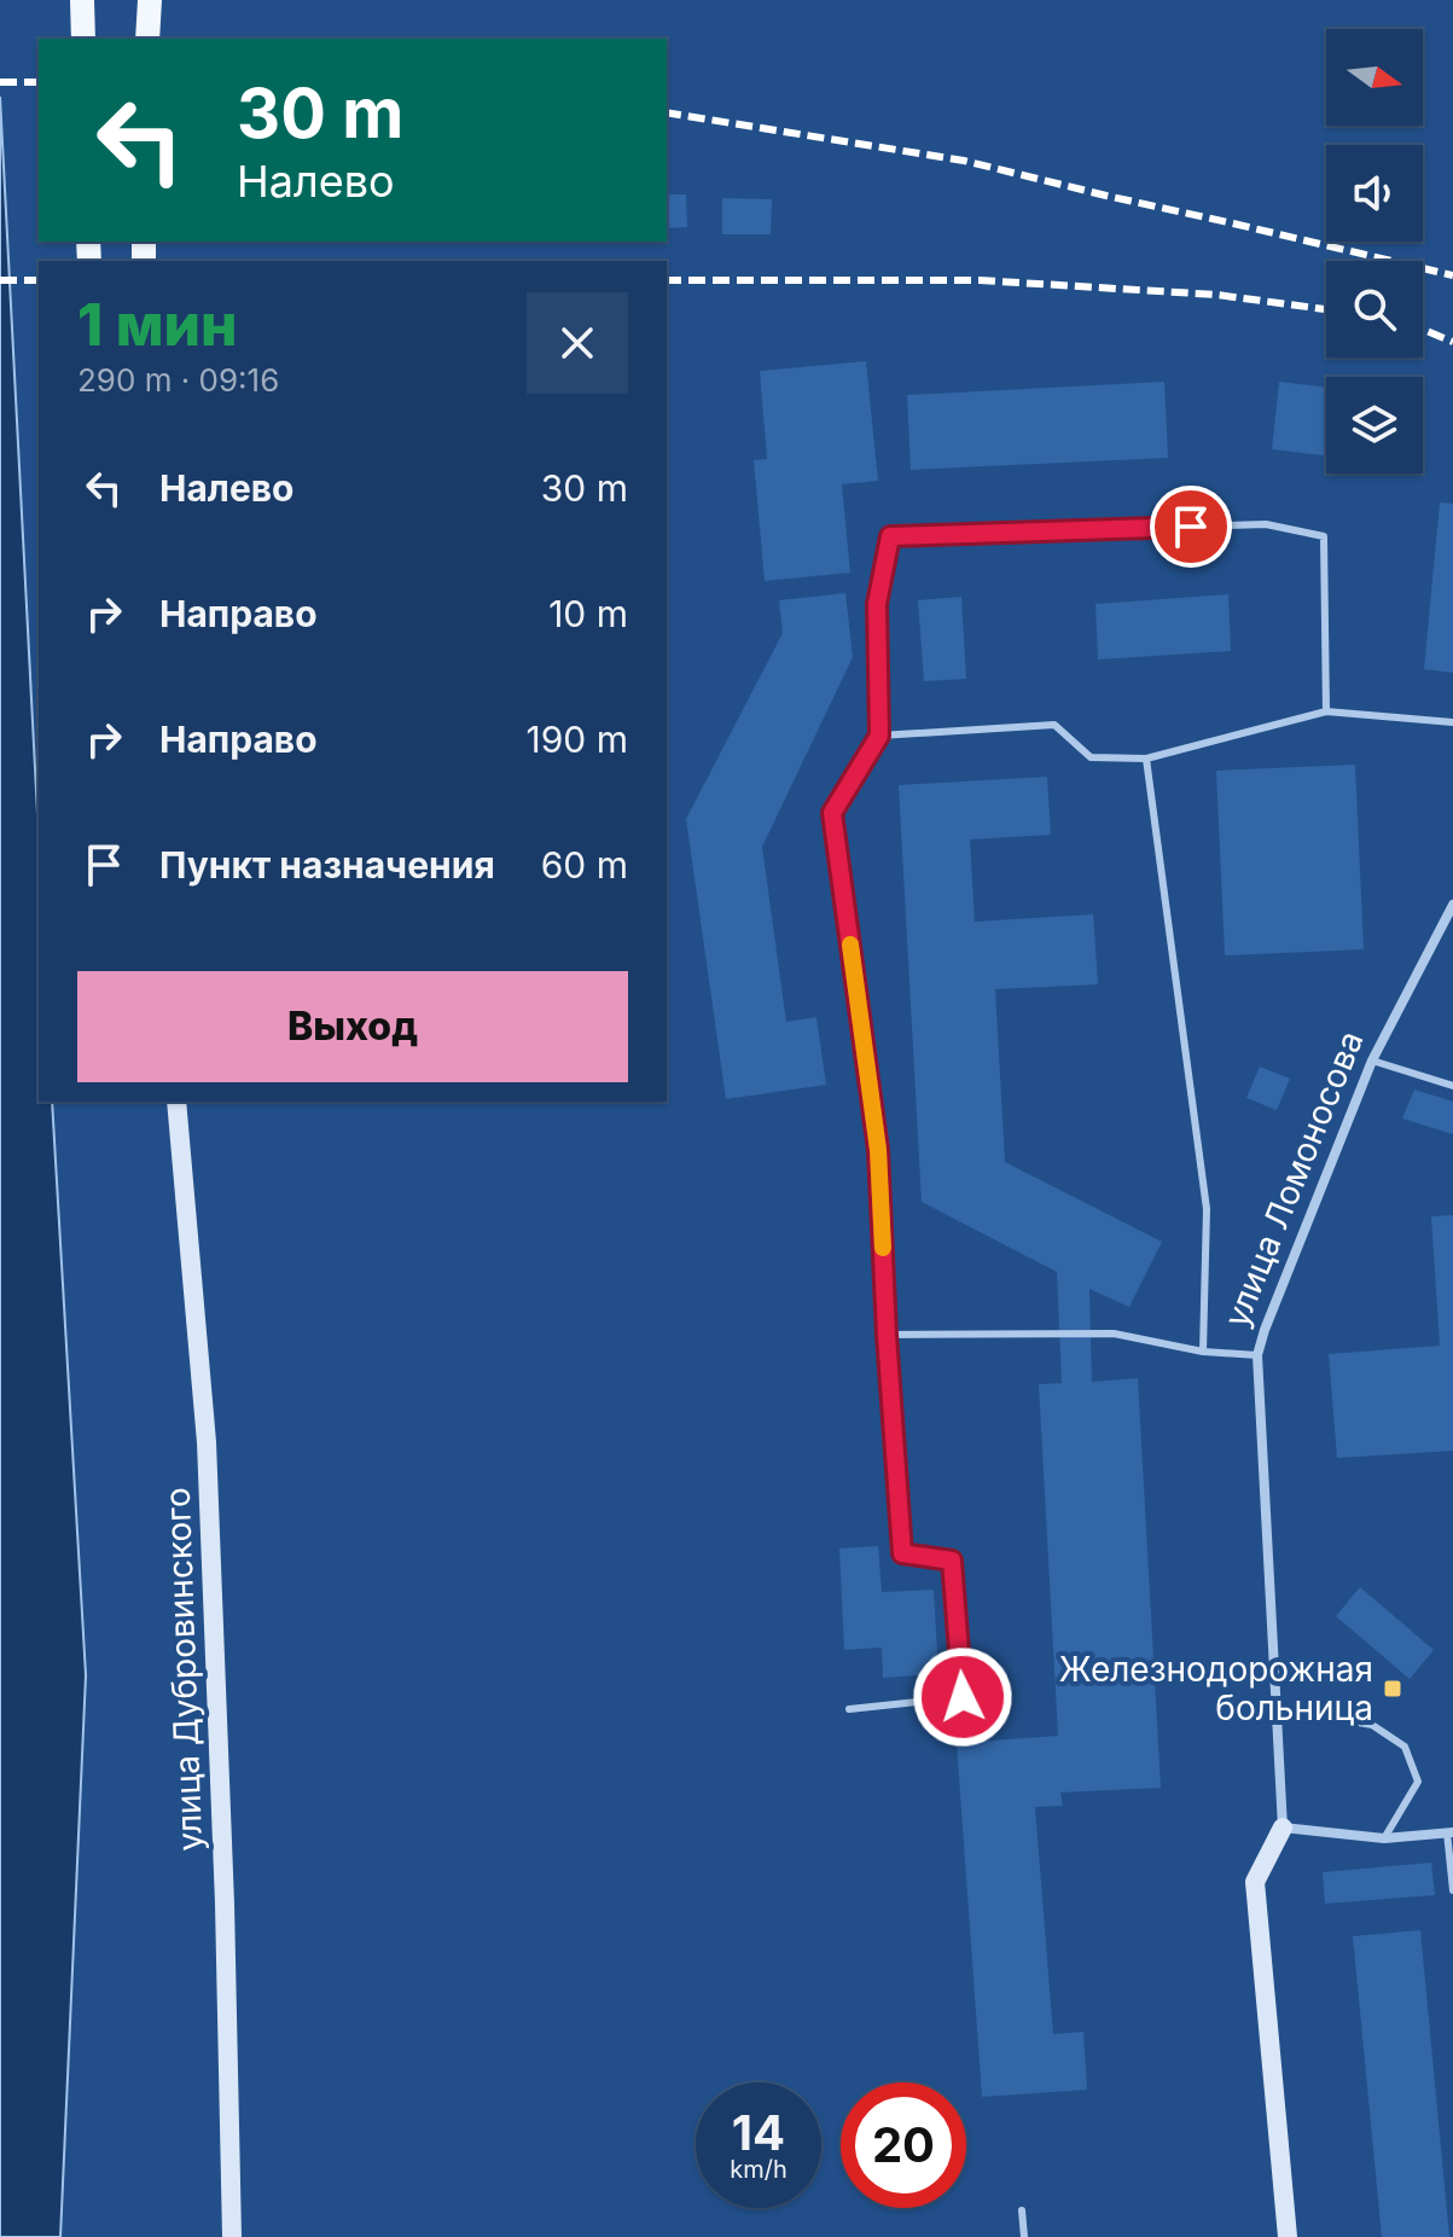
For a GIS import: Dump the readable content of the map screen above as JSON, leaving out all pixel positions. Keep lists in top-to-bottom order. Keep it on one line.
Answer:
{"streets":{"main road":["улица Дубровинского"],"street":["улица Ломоносова"]},"places":{"transit":["Железнодорожная больница"]},"north":"right","page":{"turn":["30 m","Налево"],"heading":["1 мин","290 m · 09:16"],"list":[{"name":"Налево","value":"30 m"},{"name":"Направо","value":"10 m"},{"name":"Направо","value":"190 m"},{"name":"Пункт назначения","value":"60 m"}],"buttons":"Выход","speed":"14 km/h","limit":"20"}}
